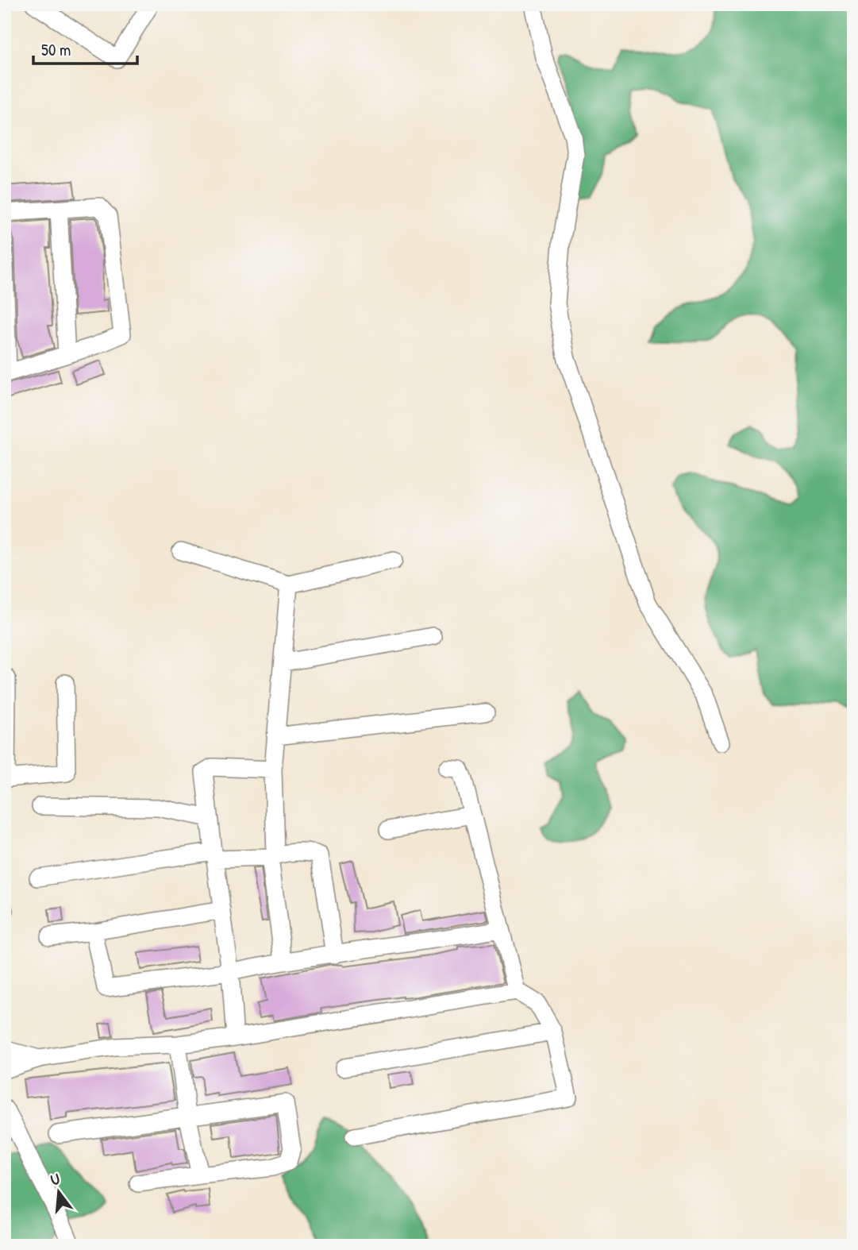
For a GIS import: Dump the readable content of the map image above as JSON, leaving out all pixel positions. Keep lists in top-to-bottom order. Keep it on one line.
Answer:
{"scale_bar":"50 m","north":"top"}
